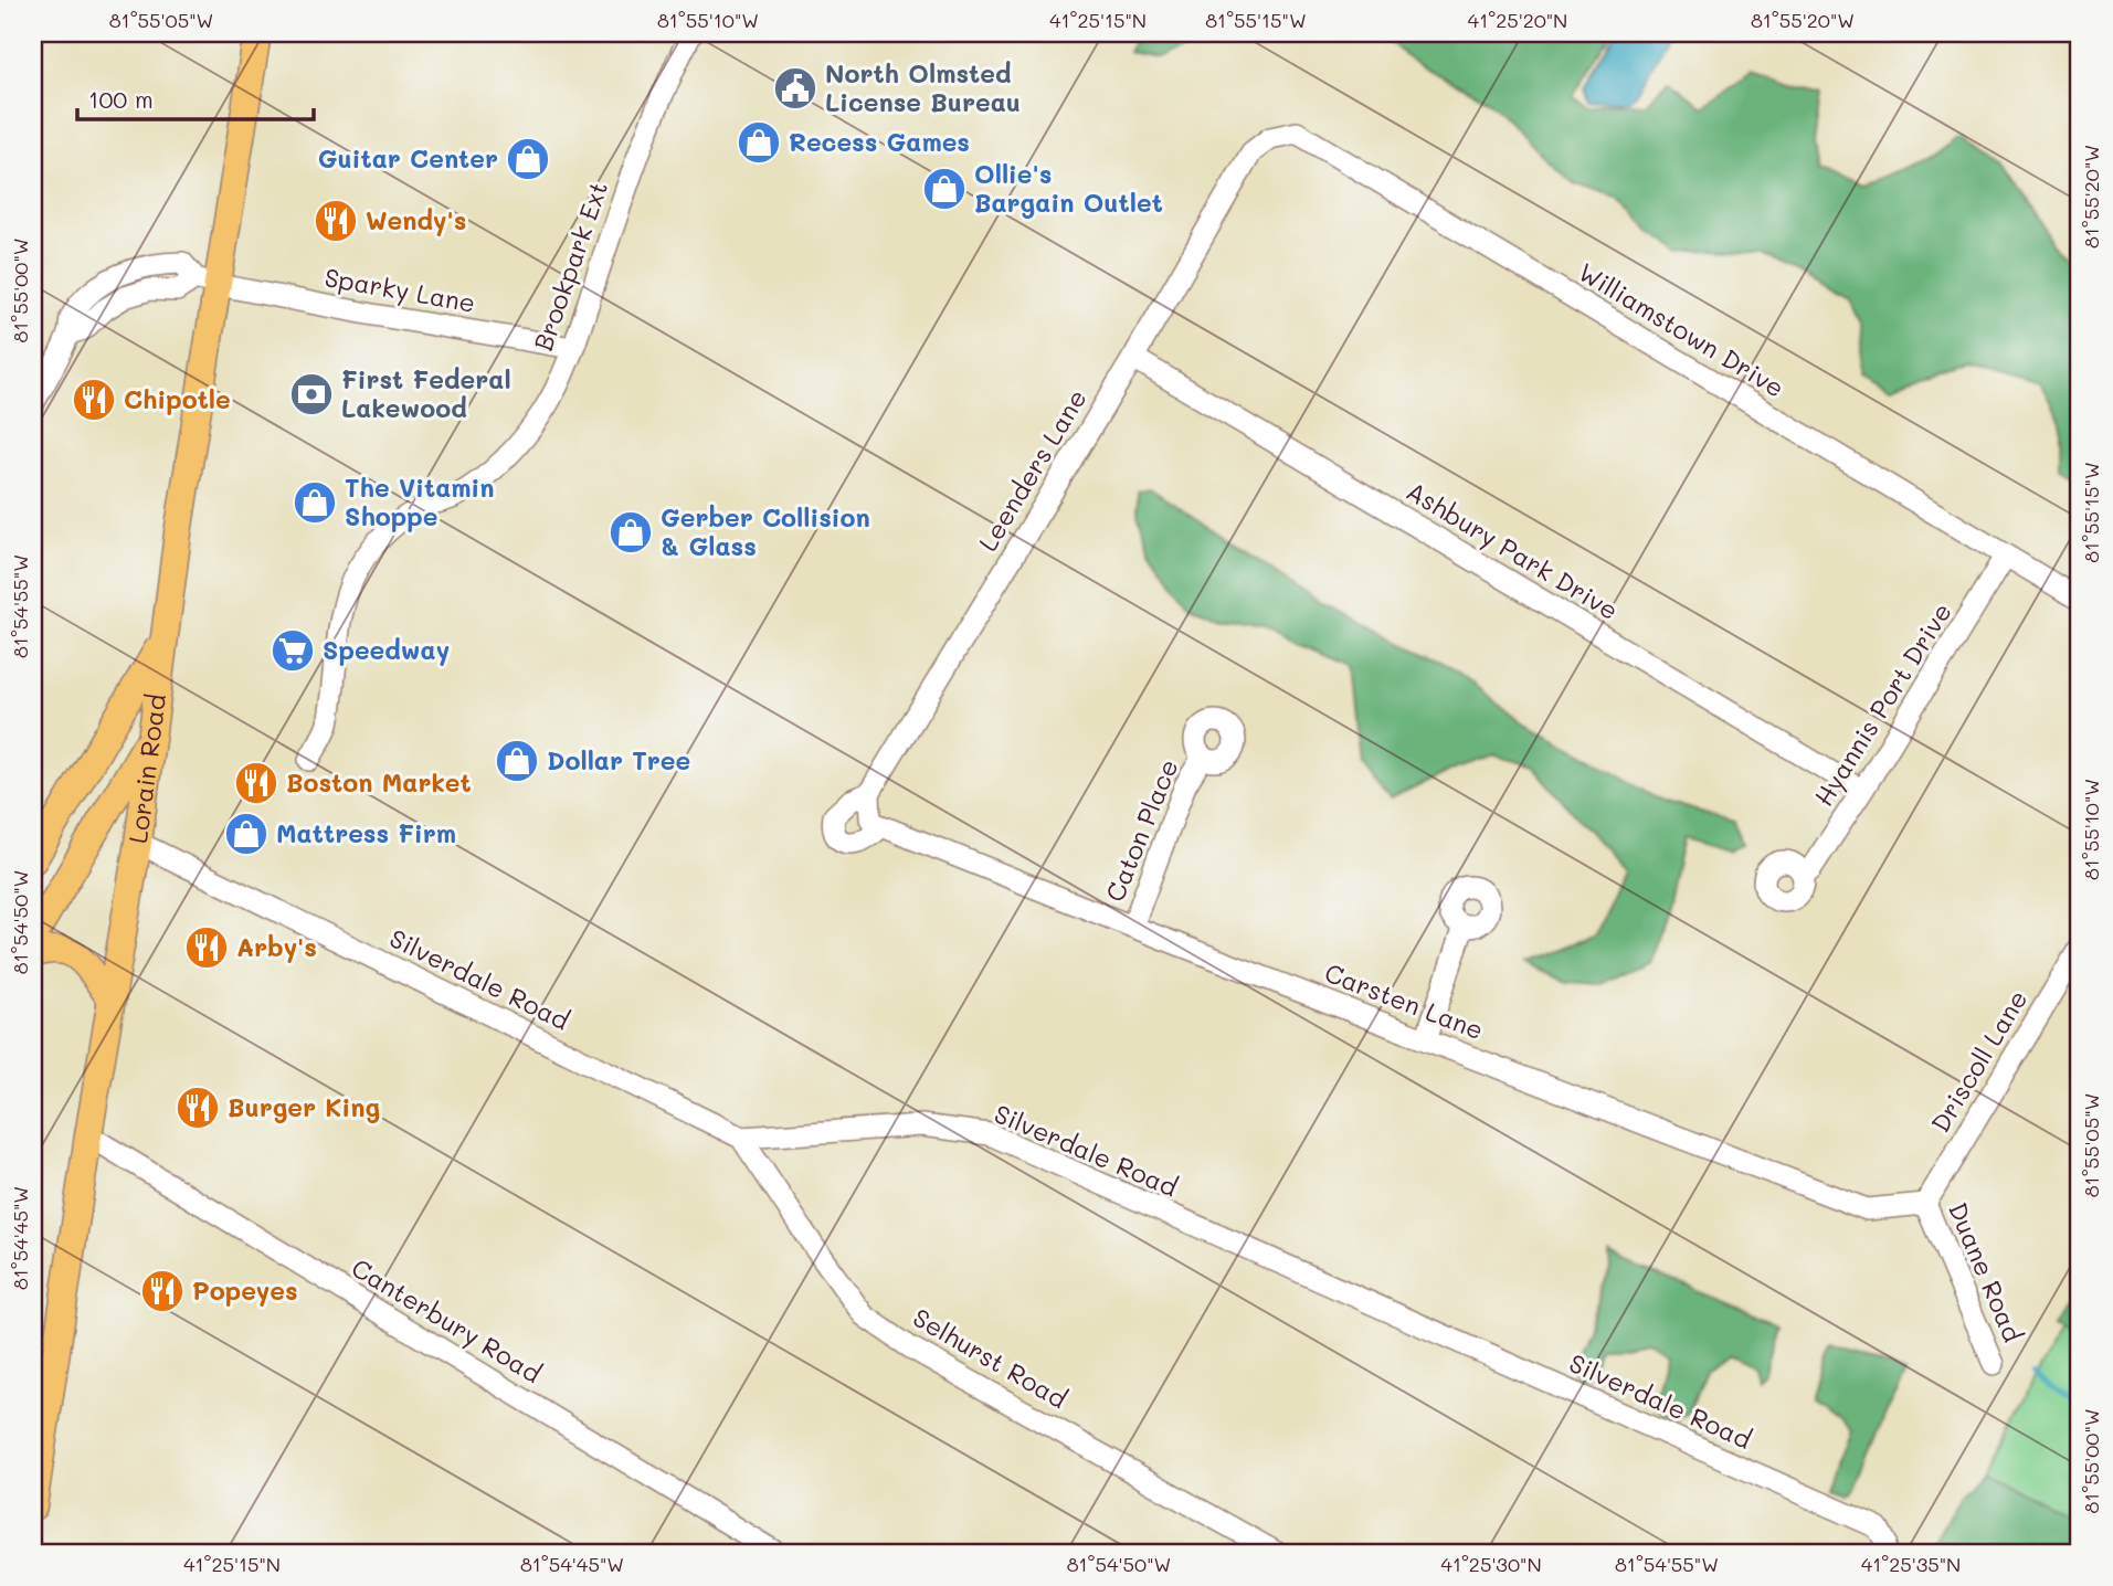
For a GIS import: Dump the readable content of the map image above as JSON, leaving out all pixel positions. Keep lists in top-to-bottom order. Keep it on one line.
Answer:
{"streets":{"main road":["Lorain Road"],"street":["Brookpark Ext","Sparky Lane","Williamstown Drive","Leenders Lane","Ashbury Park Drive","Hyannis Port Drive","Caton Place","Silverdale Road","Carsten Lane","Driscoll Lane","Duane Road","Canterbury Road","Selhurst Road"]},"crossings":[["Brookpark Ext","Sparky Lane"],["Sparky Lane","Lorain Road"],["Williamstown Drive","Leenders Lane"],["Williamstown Drive","Hyannis Port Drive"],["Leenders Lane","Ashbury Park Drive"],["Leenders Lane","Carsten Lane"],["Ashbury Park Drive","Hyannis Port Drive"],["Lorain Road","Silverdale Road"],["Lorain Road","Canterbury Road"],["Caton Place","Carsten Lane"],["Silverdale Road","Selhurst Road"],["Carsten Lane","Driscoll Lane"],["Carsten Lane","Duane Road"],["Driscoll Lane","Duane Road"]],"places":{"public building":["North Olmsted License Bureau"],"shop":["Recess Games","Guitar Center","Ollie's Bargain Outlet","The Vitamin Shoppe","Gerber Collision & Glass","Dollar Tree","Mattress Firm"],"restaurant":["Wendy's","Chipotle","Boston Market","Arby's","Burger King","Popeyes"],"bank":["First Federal Lakewood"],"supermarket":["Speedway"]},"scale_bar":"100 m","coordinates":["81°55'05\"W","81°55'10\"W","41°25'15\"N","81°55'15\"W","41°25'20\"N","81°55'20\"W","81°55'00\"W","81°54'55\"W","81°54'50\"W","81°54'45\"W","41°25'30\"N","41°25'35\"N"]}
